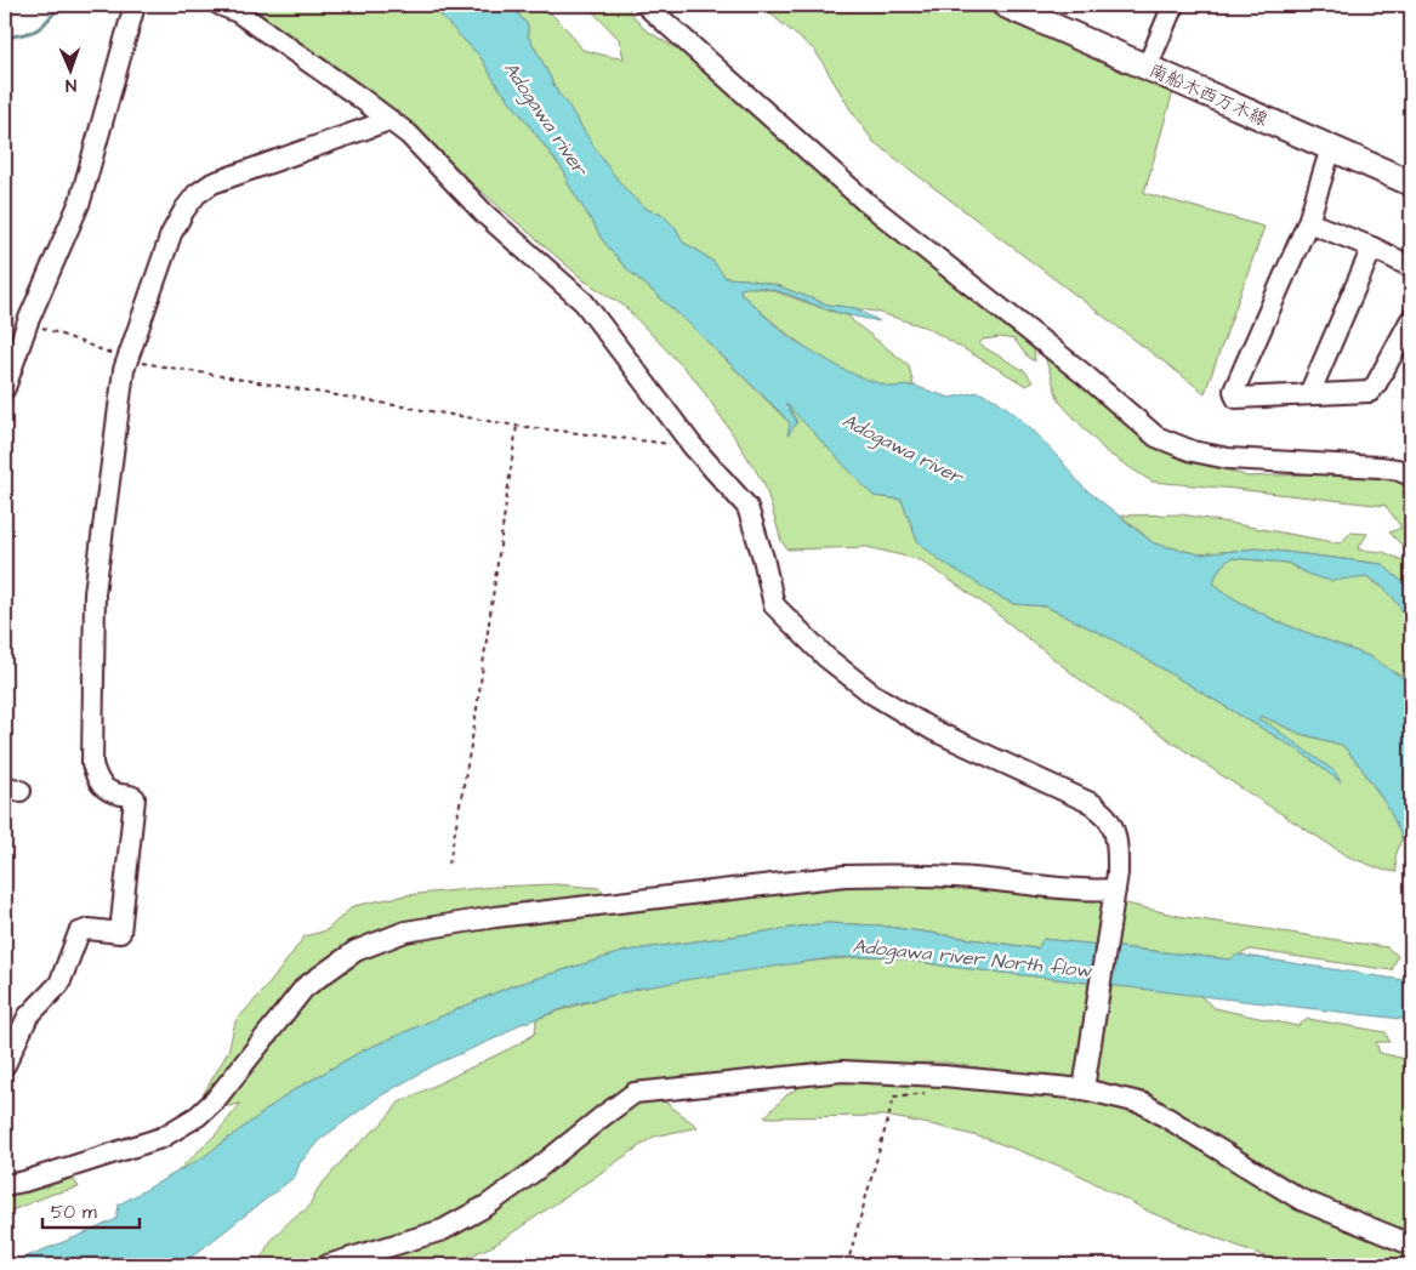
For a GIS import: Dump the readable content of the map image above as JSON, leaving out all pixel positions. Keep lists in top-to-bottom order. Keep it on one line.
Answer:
{"streets":{"main road":["南船木西万木線"]},"water":["Adogawa river","Adogawa river North flow"],"scale_bar":"50 m","north":"bottom"}
